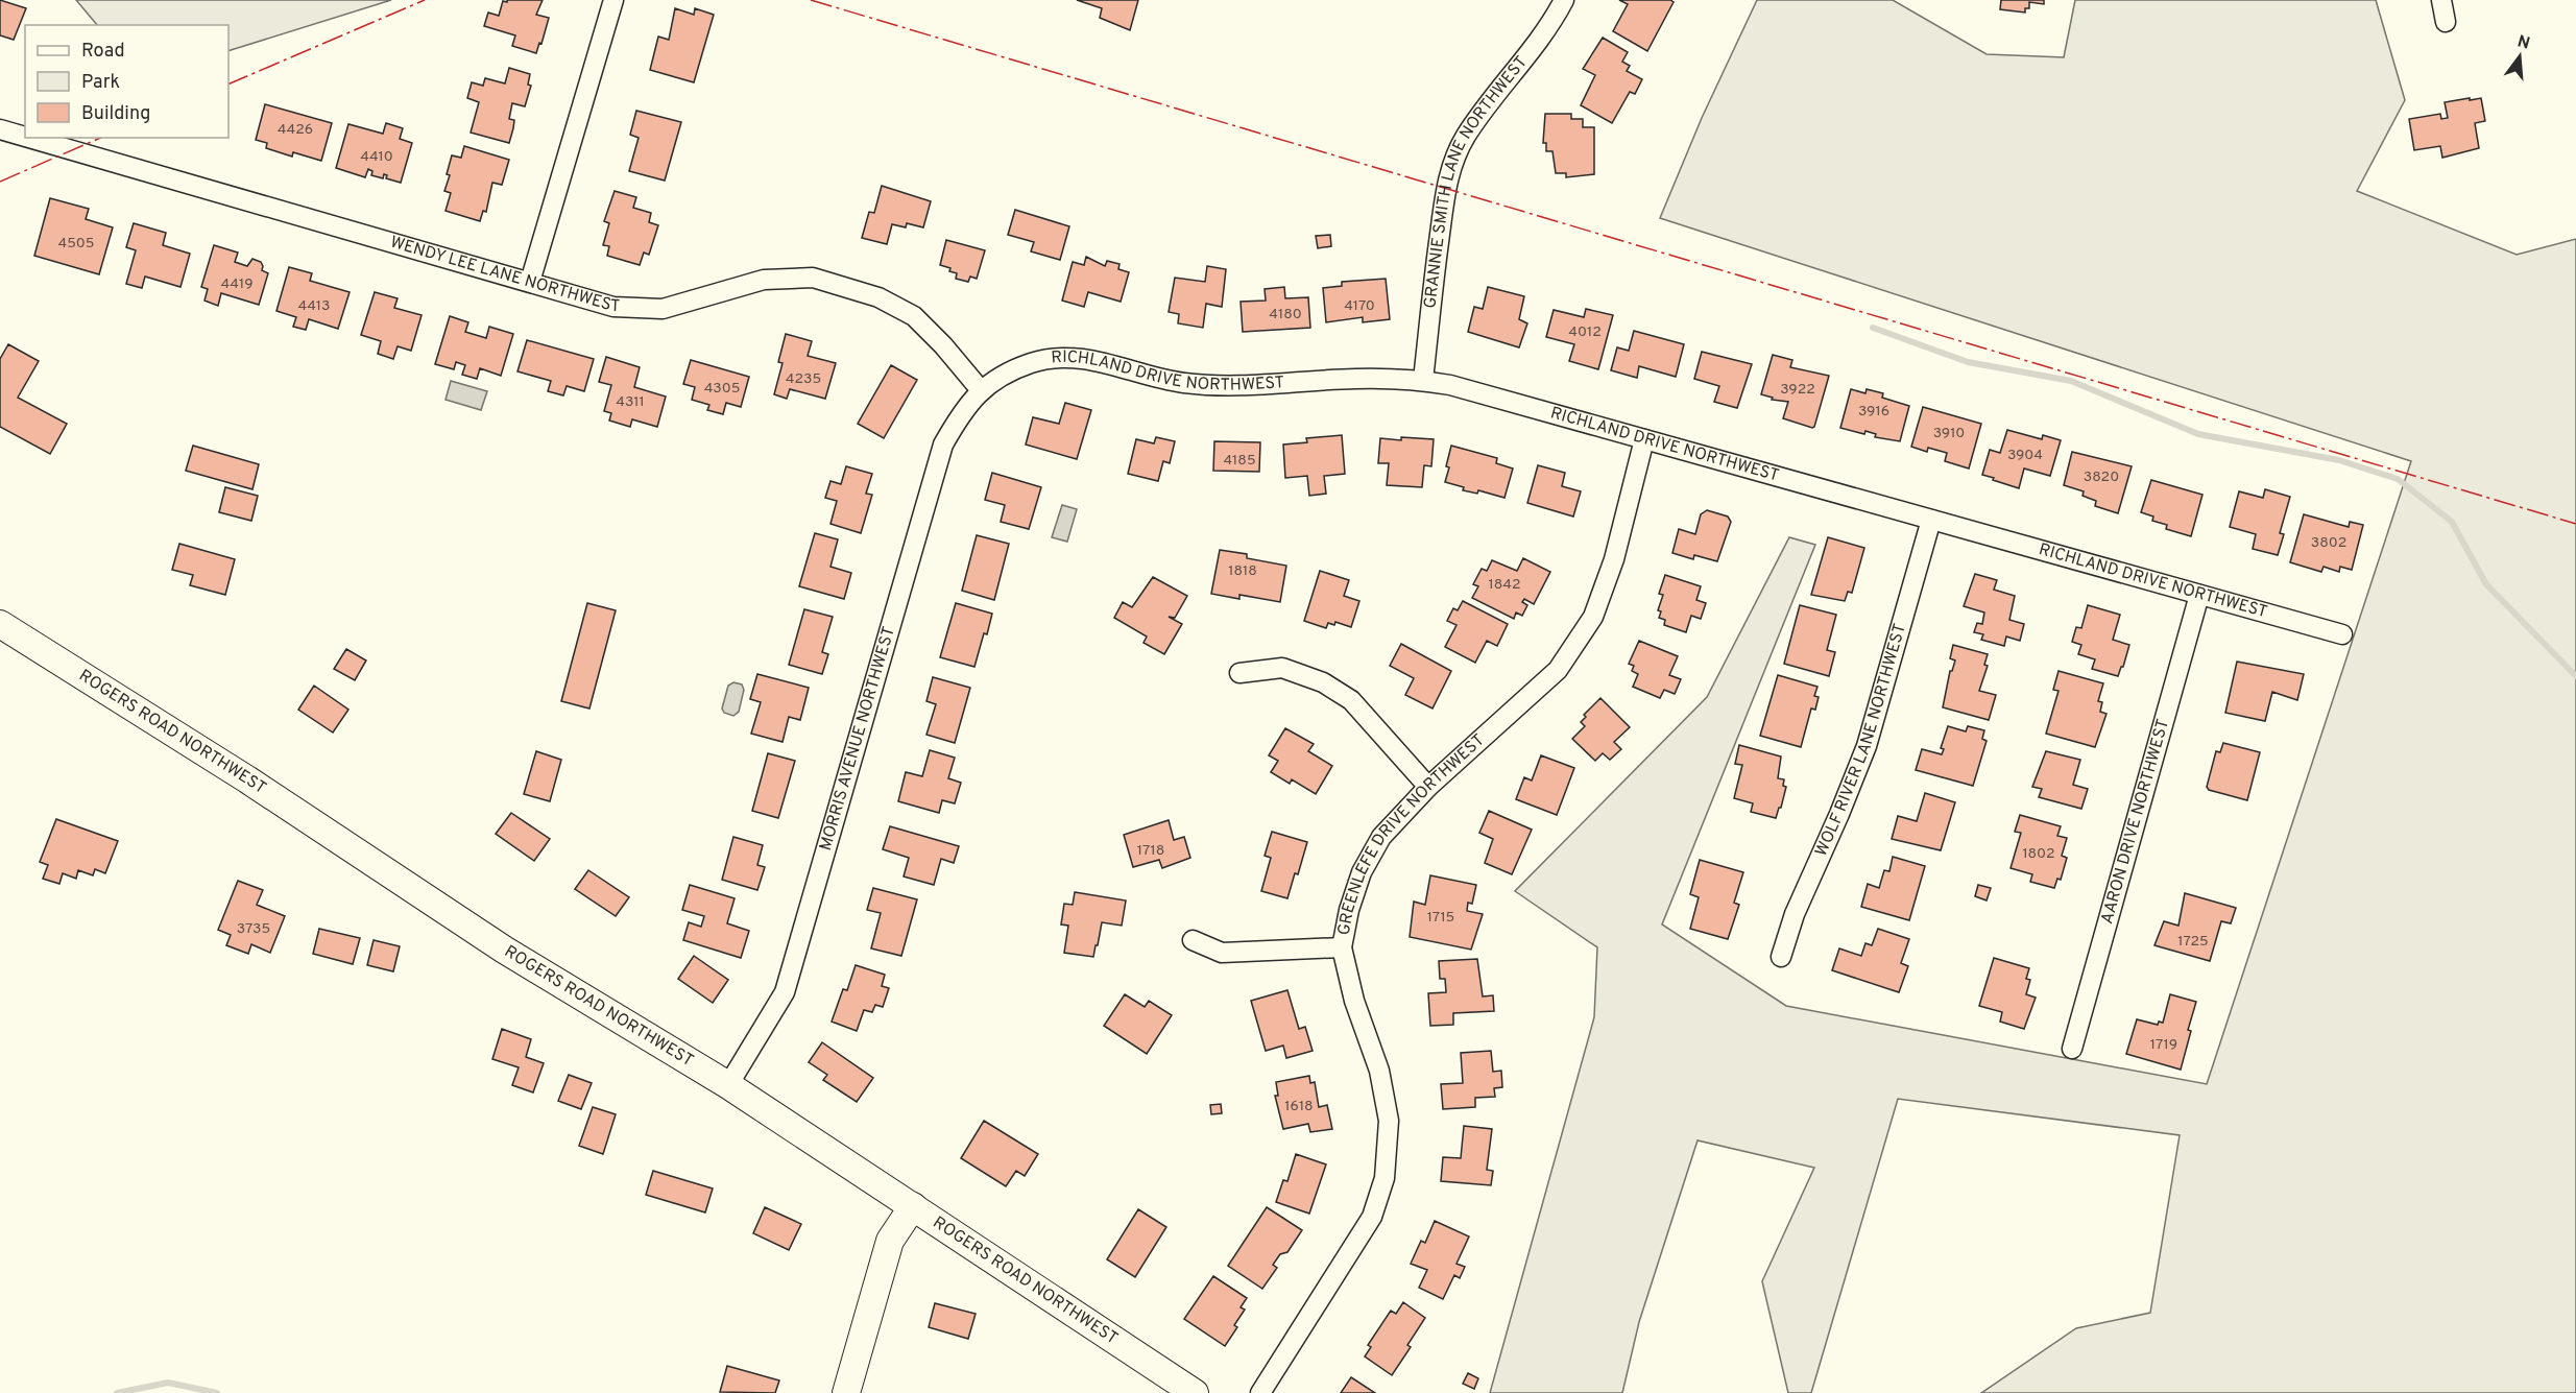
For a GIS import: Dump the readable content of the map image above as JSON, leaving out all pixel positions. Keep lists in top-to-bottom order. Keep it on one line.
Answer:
{"streets":{"street":["GRANNIE SMITH LANE NORTHWEST","WENDY LEE LANE NORTHWEST","RICHLAND DRIVE NORTHWEST","ROGERS ROAD NORTHWEST","MORRIS AVENUE NORTHWEST","WOLF RIVER LANE NORTHWEST","AARON DRIVE NORTHWEST","GREENLEFE DRIVE NORTHWEST"]},"crossings":[["GRANNIE SMITH LANE NORTHWEST","RICHLAND DRIVE NORTHWEST"],["WENDY LEE LANE NORTHWEST","RICHLAND DRIVE NORTHWEST"],["WENDY LEE LANE NORTHWEST","MORRIS AVENUE NORTHWEST"],["RICHLAND DRIVE NORTHWEST","MORRIS AVENUE NORTHWEST"],["RICHLAND DRIVE NORTHWEST","WOLF RIVER LANE NORTHWEST"],["RICHLAND DRIVE NORTHWEST","AARON DRIVE NORTHWEST"],["RICHLAND DRIVE NORTHWEST","GREENLEFE DRIVE NORTHWEST"],["ROGERS ROAD NORTHWEST","MORRIS AVENUE NORTHWEST"]],"house_numbers":["4426","4410","4505","4419","4413","4170","4180","4012","4235","4305","3922","4311","3916","3910","3904","4185","3820","3802","1818","1842","1718","1802","1715","3735","1725","1719","1618"],"legend":["Road","Park","Building"],"north":"top"}
